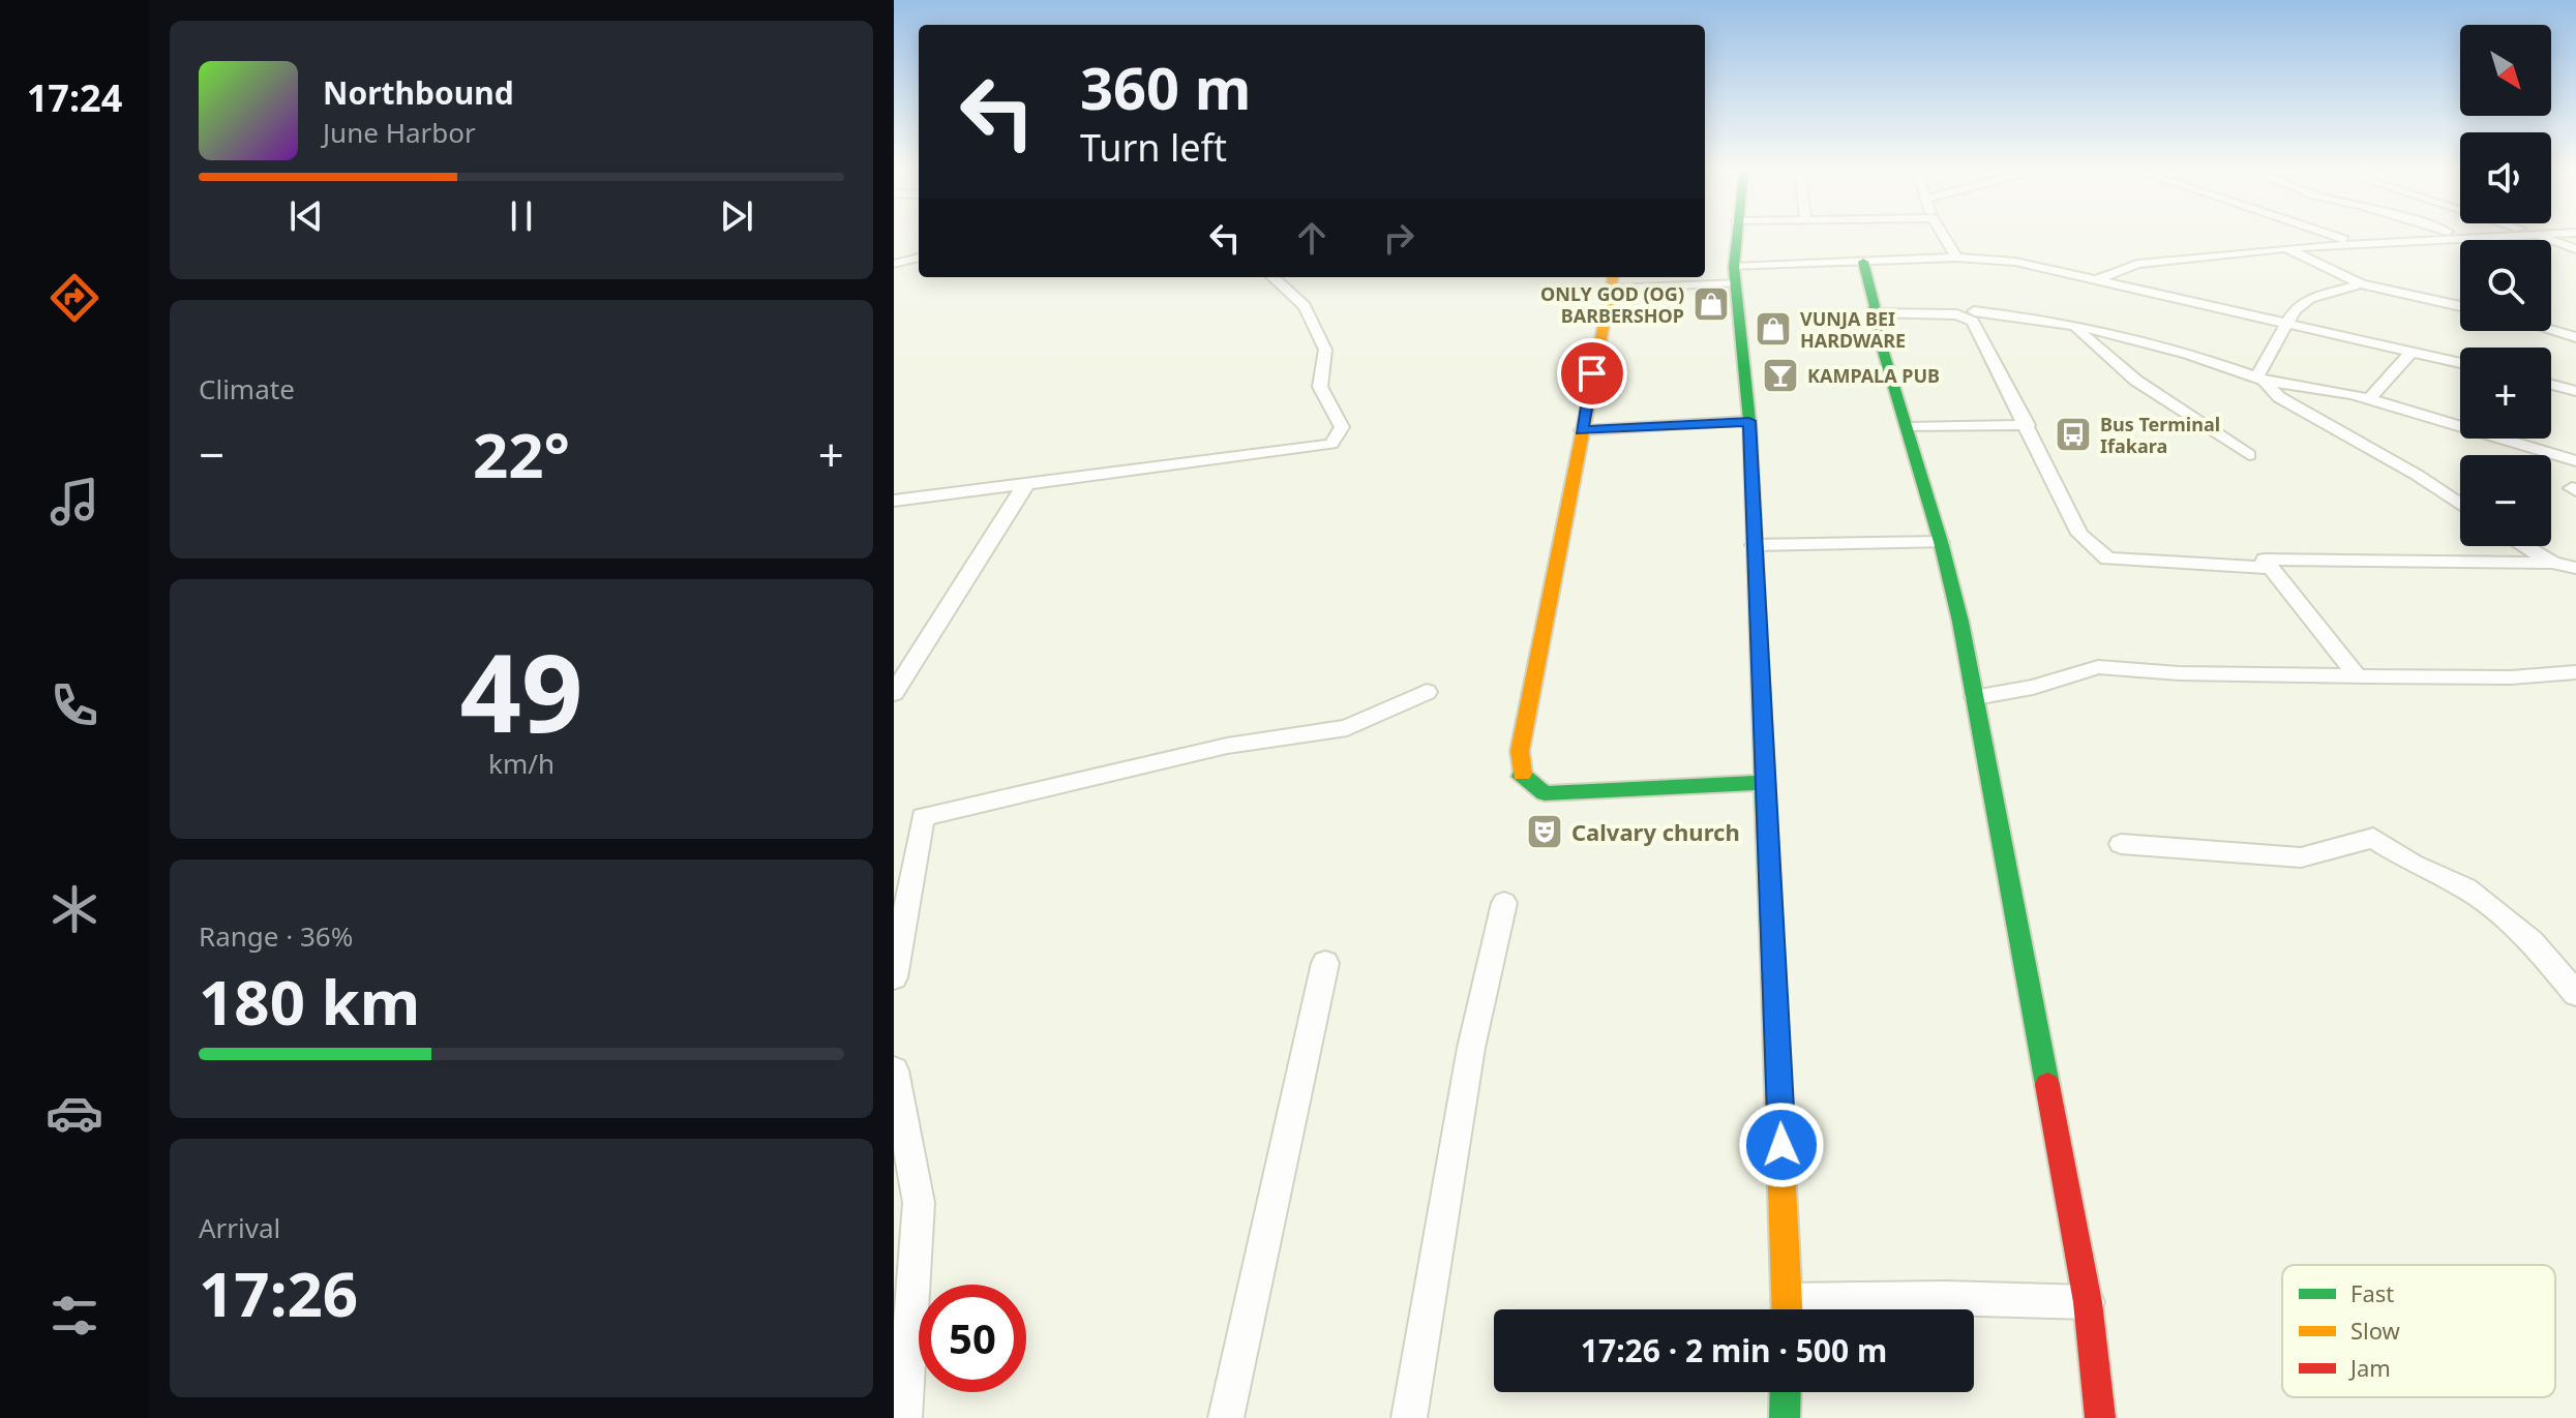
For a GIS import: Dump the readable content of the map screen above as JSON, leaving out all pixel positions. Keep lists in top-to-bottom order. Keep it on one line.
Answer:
{"places":{"shop":["ONLY GOD (OG) BARBERSHOP","VUNJA BEI HARDWARE"],"bar":["KAMPALA PUB"],"bus stop":["Bus Terminal Ifakara"],"theatre":["Calvary church"]},"legend":["Fast","Slow","Jam"],"north":"bottom right","page":{"tabs":"17:24","map_buttons":["+","−"],"turn":["360 m","Turn left"],"song":["Northbound","June Harbor"],"tile":["Climate",["49","km/h"],["Range · 36%","180 km"],["Arrival","17:26"]],"heat":["−","22°","+"],"limit":"50","trip":"17:26 · 2 min · 500 m"}}
